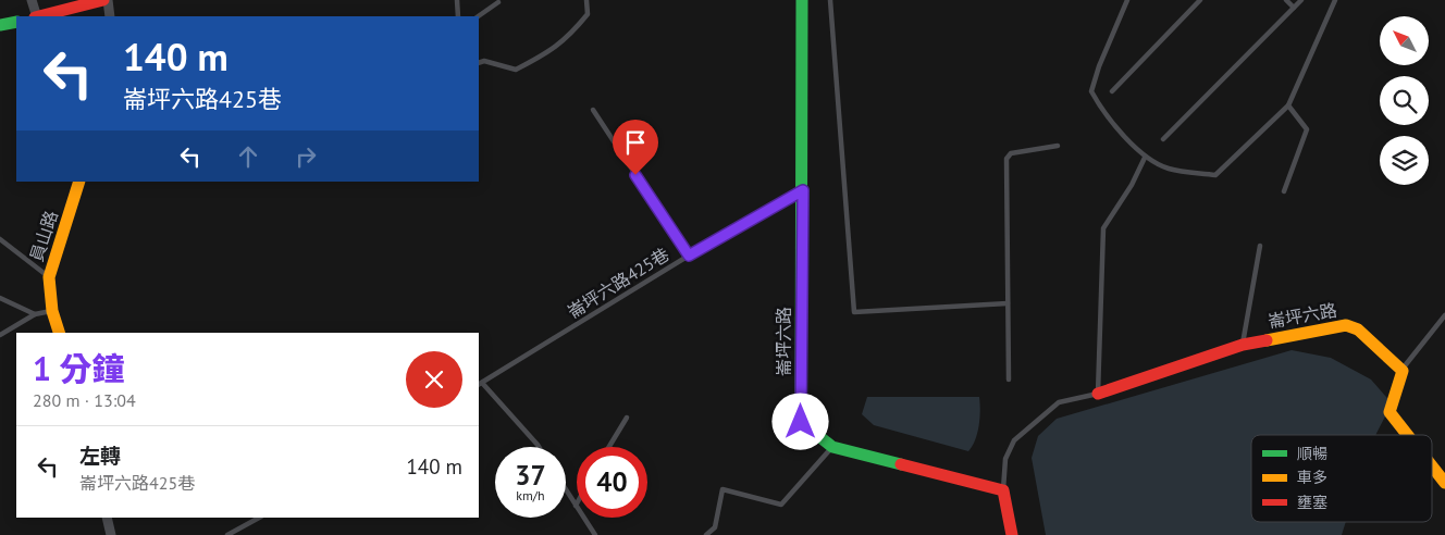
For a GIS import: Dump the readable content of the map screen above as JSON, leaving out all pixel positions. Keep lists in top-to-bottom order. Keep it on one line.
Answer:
{"streets":{"street":["員山路","崙坪六路"],"lane":["崙坪六路425巷"]},"crossings":[["崙坪六路425巷","崙坪六路"]],"legend":["順暢","車多","壅塞"],"north":"top left","page":{"turn":["140 m","崙坪六路425巷"],"heading":["1 分鐘","280 m · 13:04"],"list":[{"name":"左轉","note":"崙坪六路425巷","value":"140 m"}],"speed":"37 km/h","limit":"40"}}
